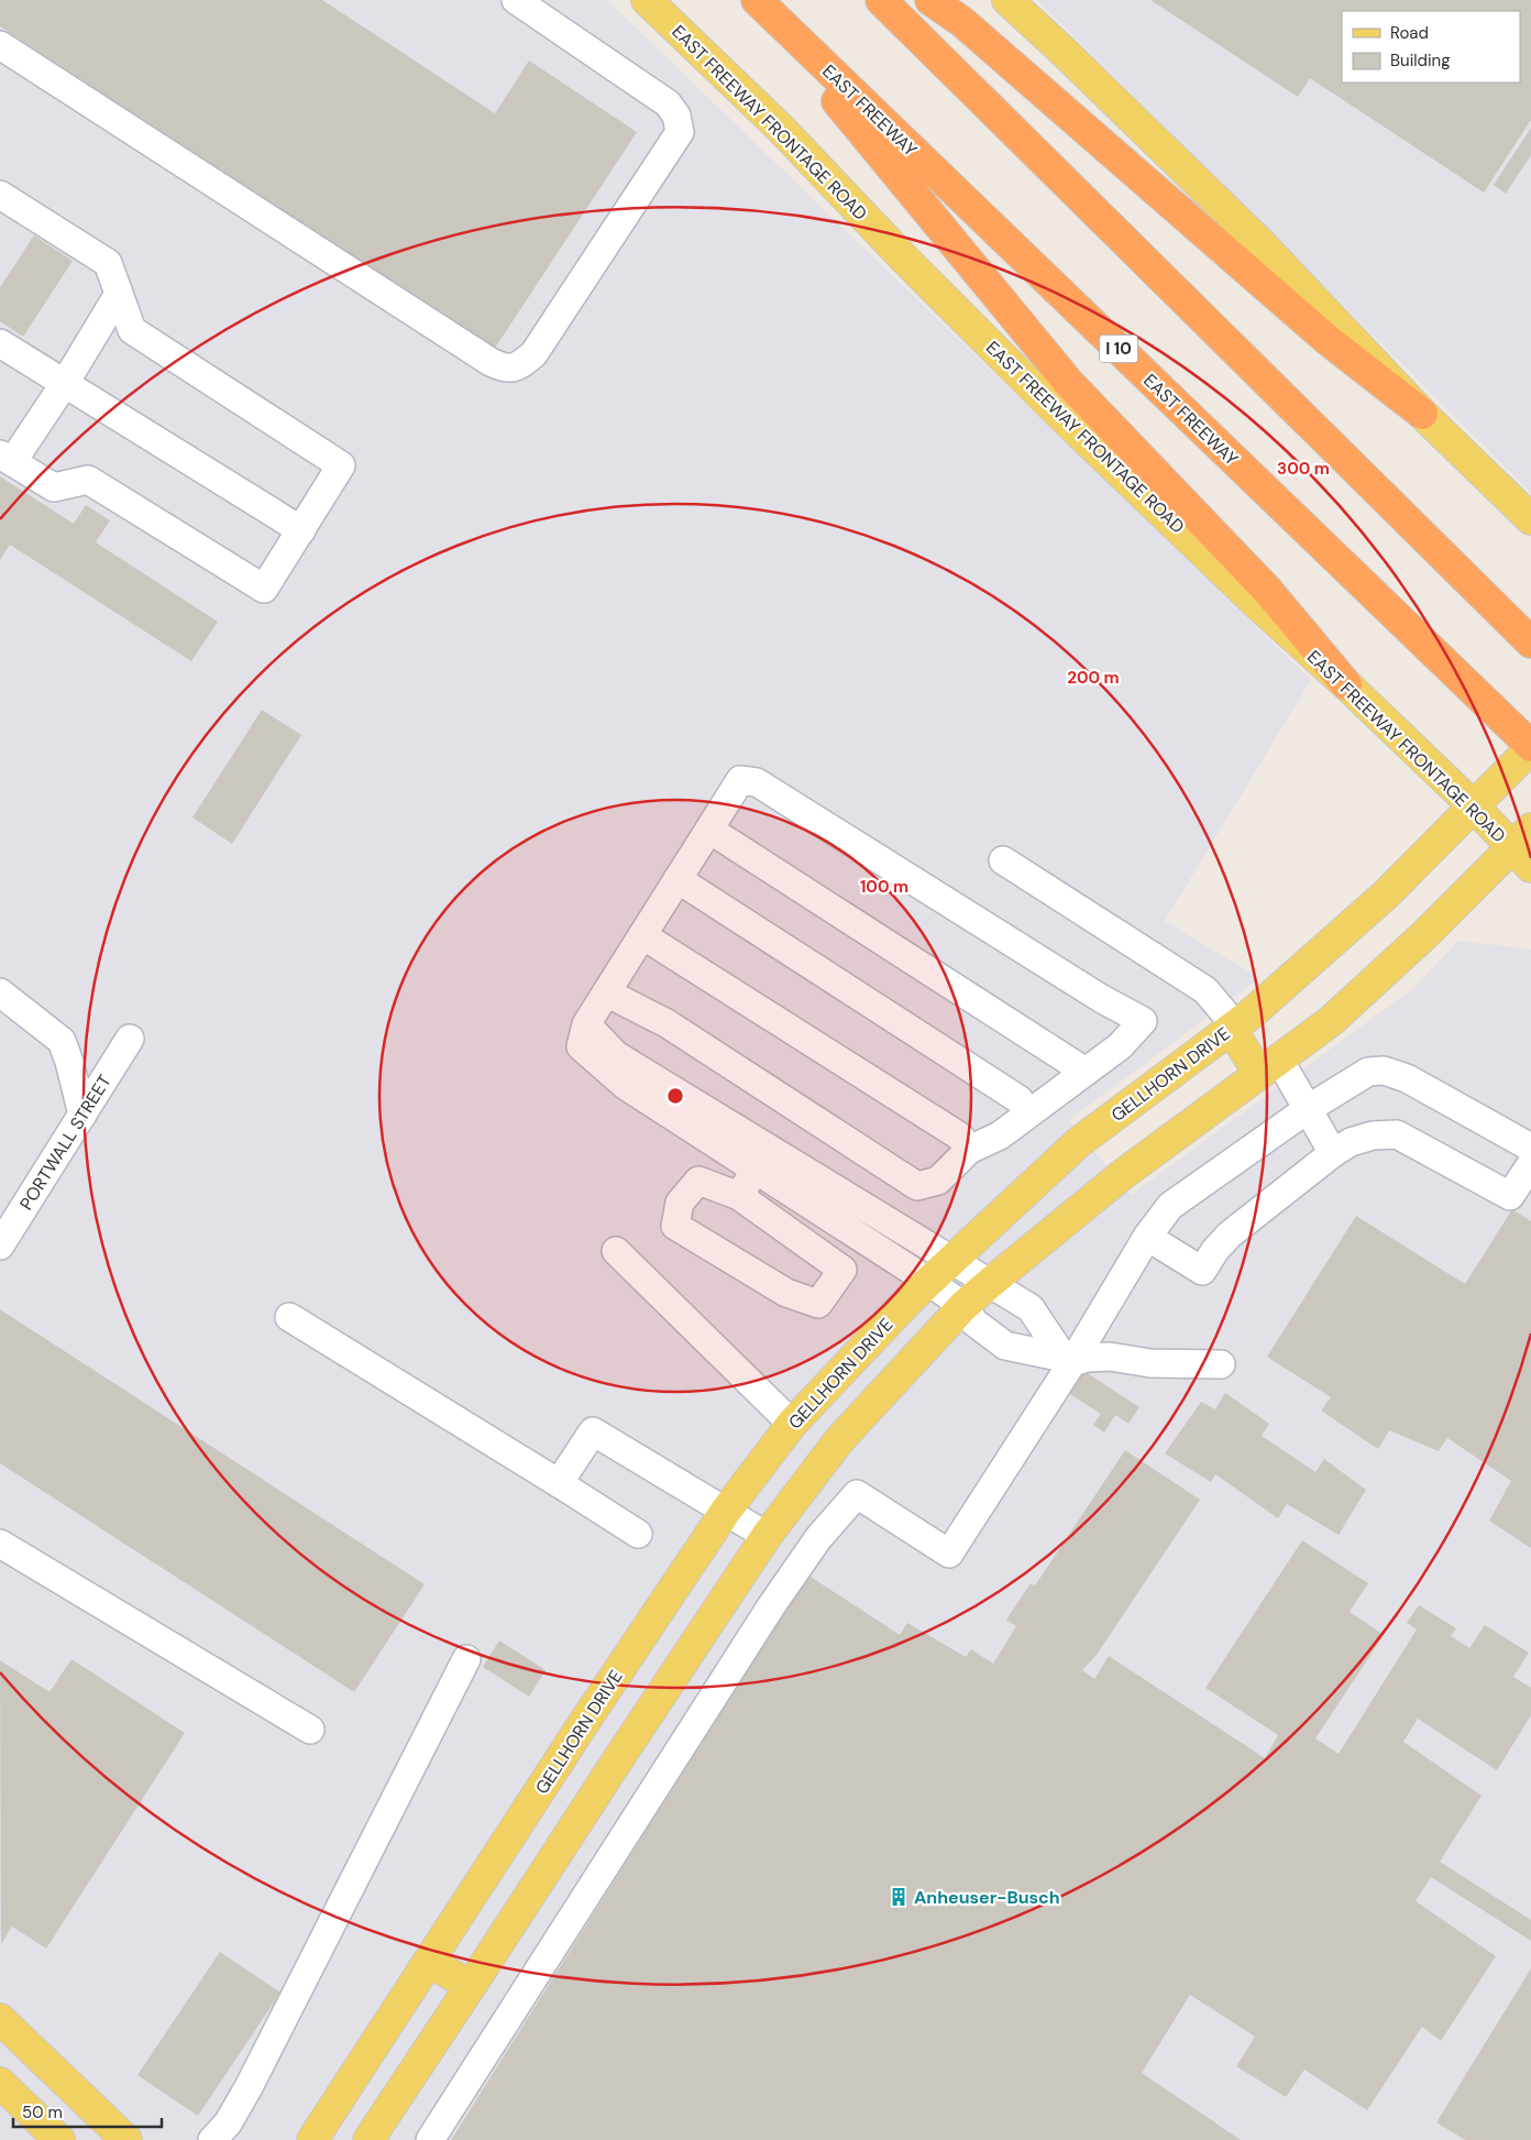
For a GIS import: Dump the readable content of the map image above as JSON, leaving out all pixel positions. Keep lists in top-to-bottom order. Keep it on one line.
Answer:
{"streets":{"highway":["EAST FREEWAY","I 10"],"main road":["EAST FREEWAY FRONTAGE ROAD","GELLHORN DRIVE"],"street":["PORTWALL STREET"]},"crossings":[["EAST FREEWAY","GELLHORN DRIVE"],["EAST FREEWAY FRONTAGE ROAD","GELLHORN DRIVE"]],"places":{"building":["Anheuser-Busch"]},"legend":["Road","Building"],"scale_bar":"50 m","rings":["300 m","200 m","100 m"]}
